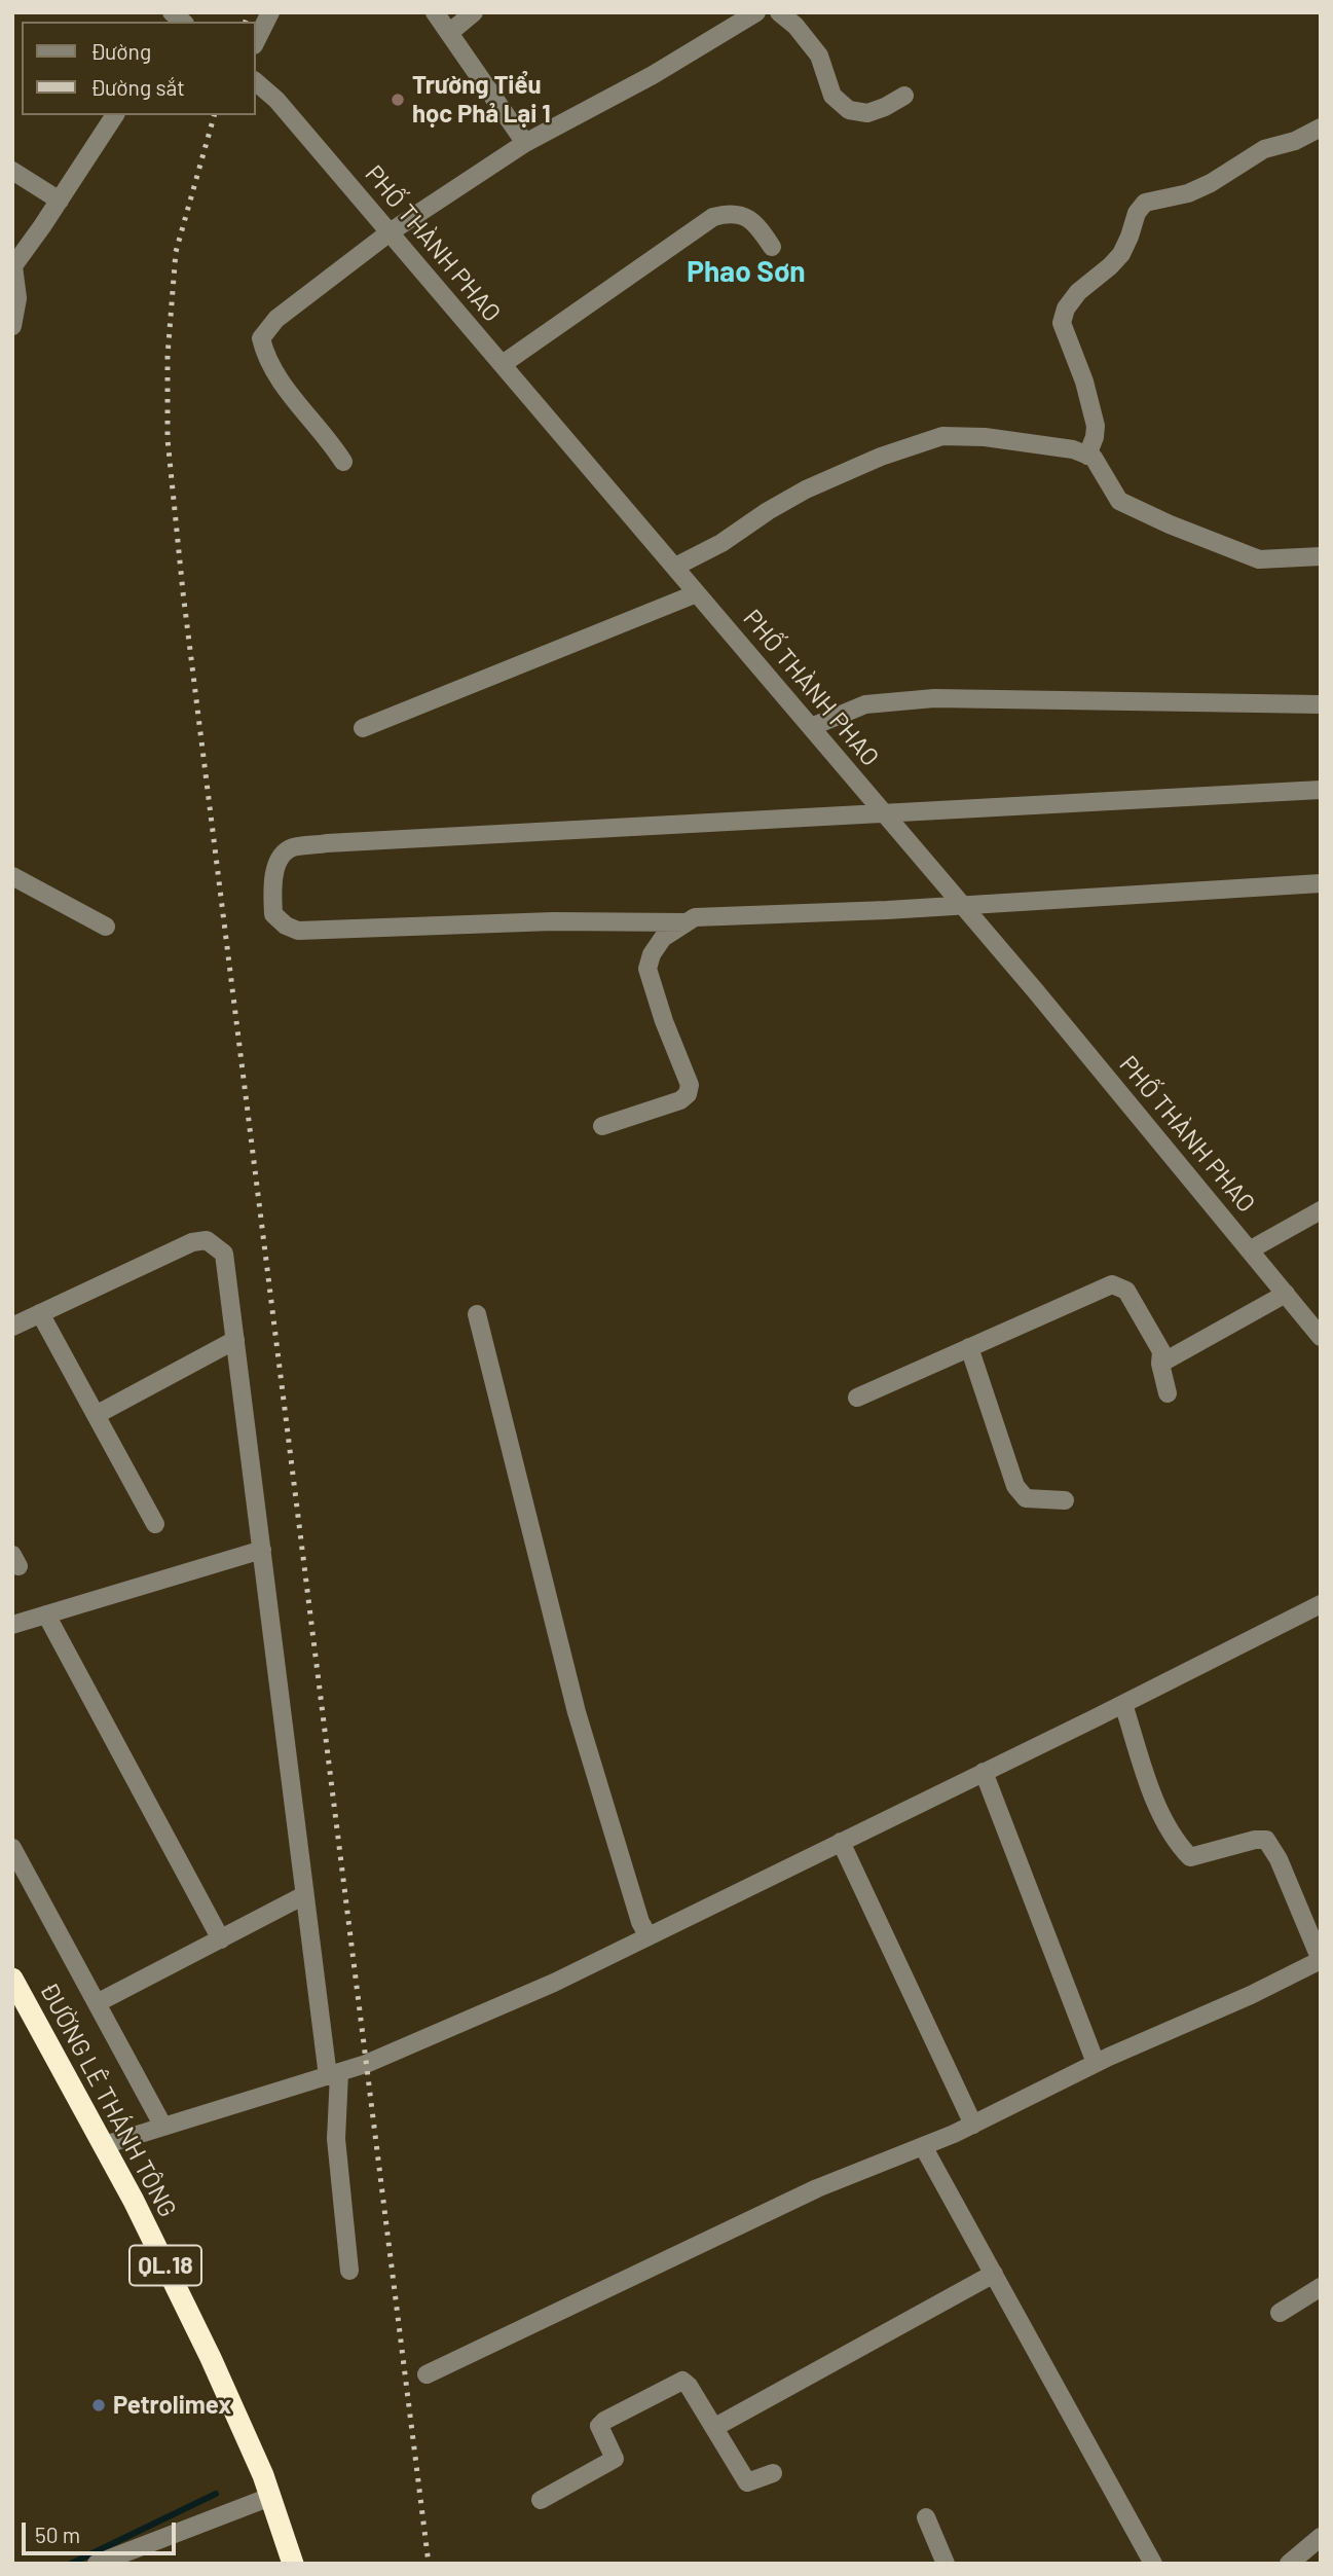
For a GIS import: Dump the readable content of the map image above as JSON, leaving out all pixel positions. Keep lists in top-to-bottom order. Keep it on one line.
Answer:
{"streets":{"highway":["ĐƯỜNG LÊ THÁNH TÔNG","QL.18"],"street":["PHỐ THÀNH PHAO"]},"districts":["Phao Sơn"],"places":["Trường Tiểu học Phả Lại 1","Petrolimex"],"legend":["Đường","Đường sắt"],"scale_bar":"50 m"}
